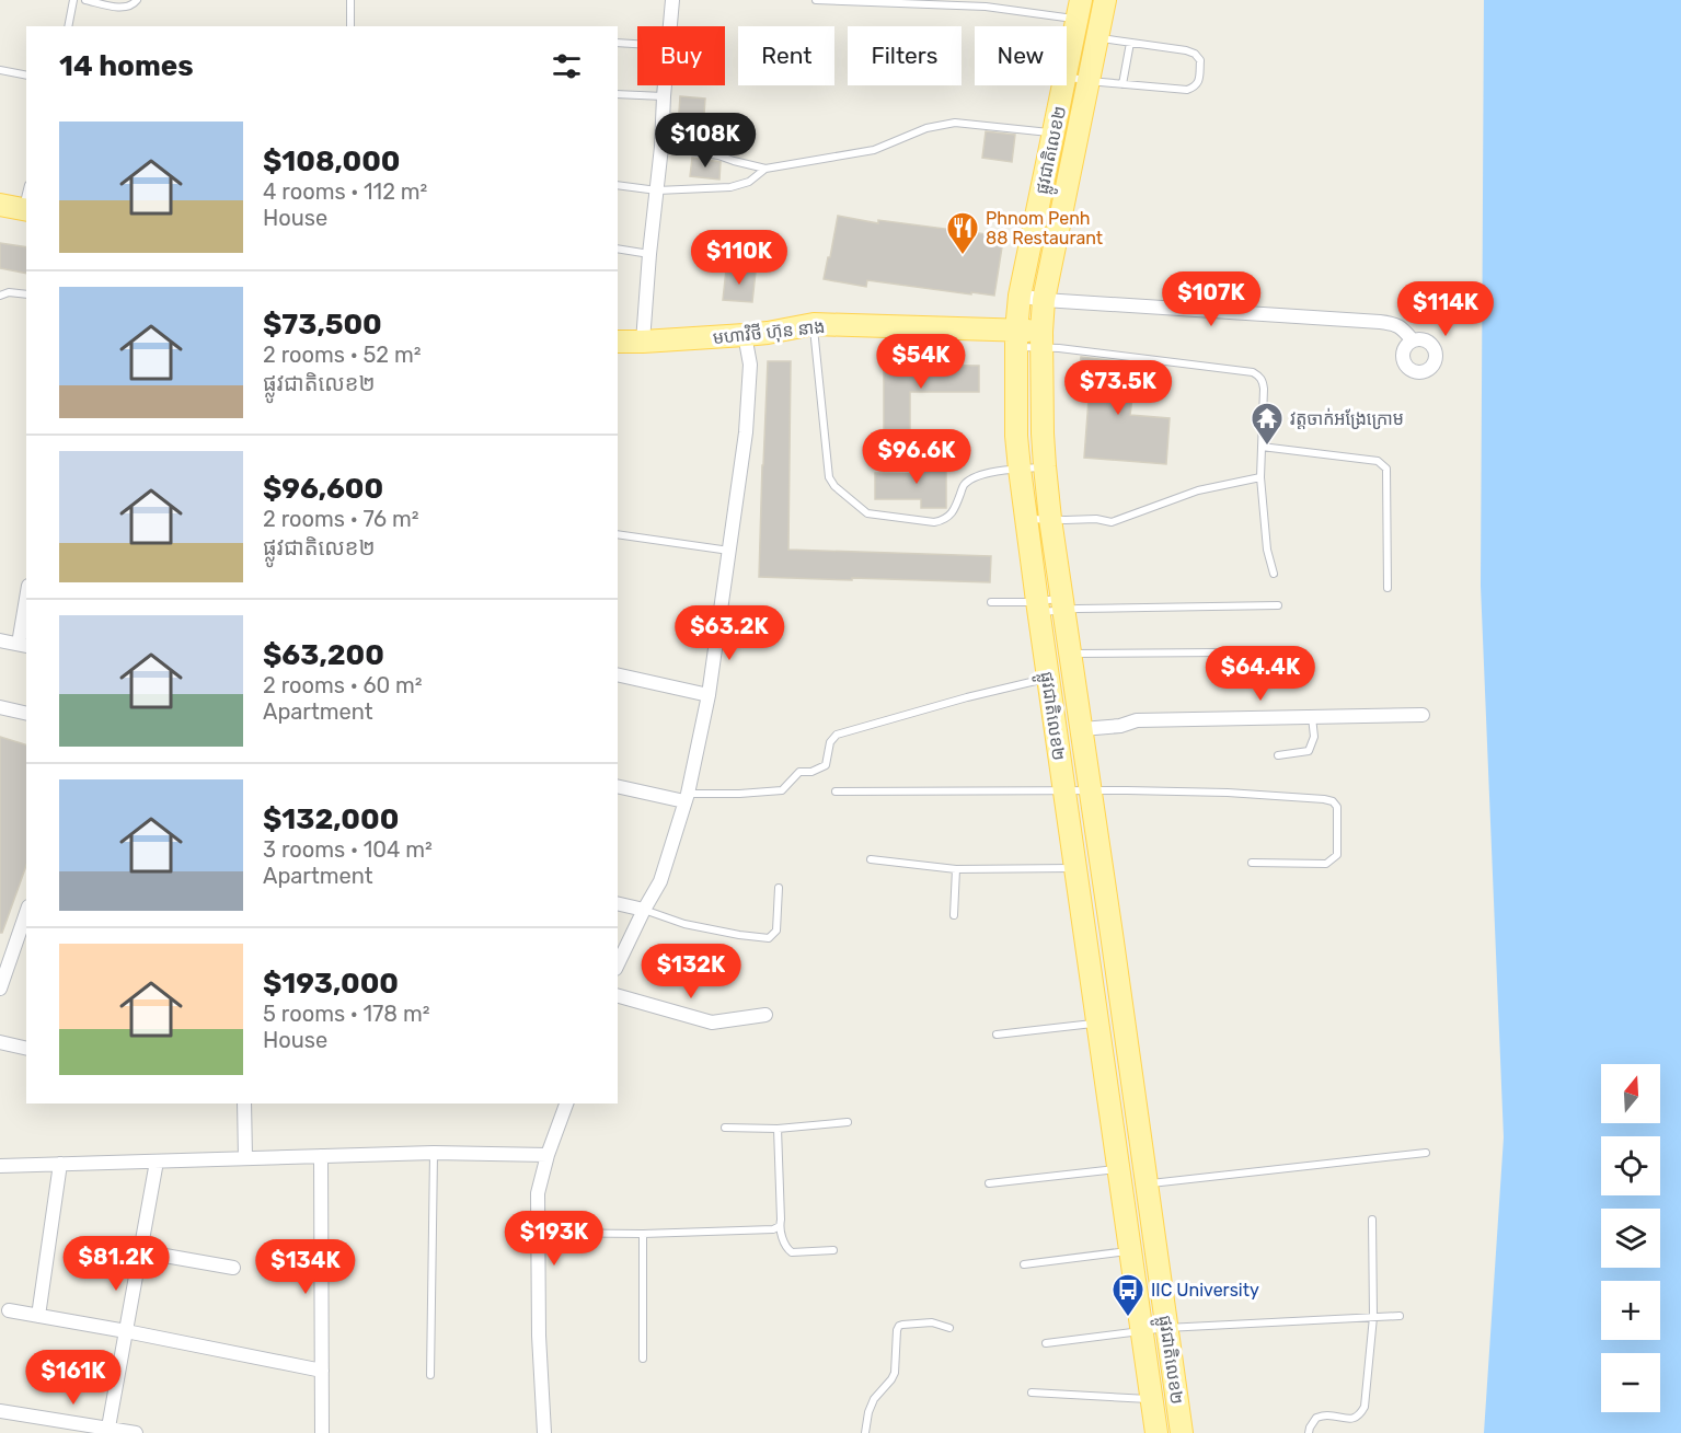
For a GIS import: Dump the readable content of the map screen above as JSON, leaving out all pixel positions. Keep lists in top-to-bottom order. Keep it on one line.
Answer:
{"streets":{"main road":["ផ្លូវជាតិលេខ២","មហាវិថី ហ៊ុន នាង"]},"crossings":[["ផ្លូវជាតិលេខ២","មហាវិថី ហ៊ុន នាង"]],"places":{"restaurant":["Phnom Penh 88 Restaurant"],"temple":["វត្តចាក់អង្រែក្រោម"],"bus stop":["IIC University"]},"north":"top","page":{"chip":["Buy","Rent","Filters","New"],"heading":"14 homes","list":[{"name":"$108,000","note":"4 rooms · 112 m² · House"},{"name":"$73,500","note":"2 rooms · 52 m² · ផ្លូវជាតិលេខ២"},{"name":"$96,600","note":"2 rooms · 76 m² · ផ្លូវជាតិលេខ២"},{"name":"$63,200","note":"2 rooms · 60 m² · Apartment"},{"name":"$132,000","note":"3 rooms · 104 m² · Apartment"},{"name":"$193,000","note":"5 rooms · 178 m² · House"}],"price":["$108K","$110K","$107K","$114K","$54K","$73.5K","$96.6K","$63.2K","$64.4K","$132K","$193K","$81.2K","$134K","$161K"],"map_buttons":["+","−"]}}
